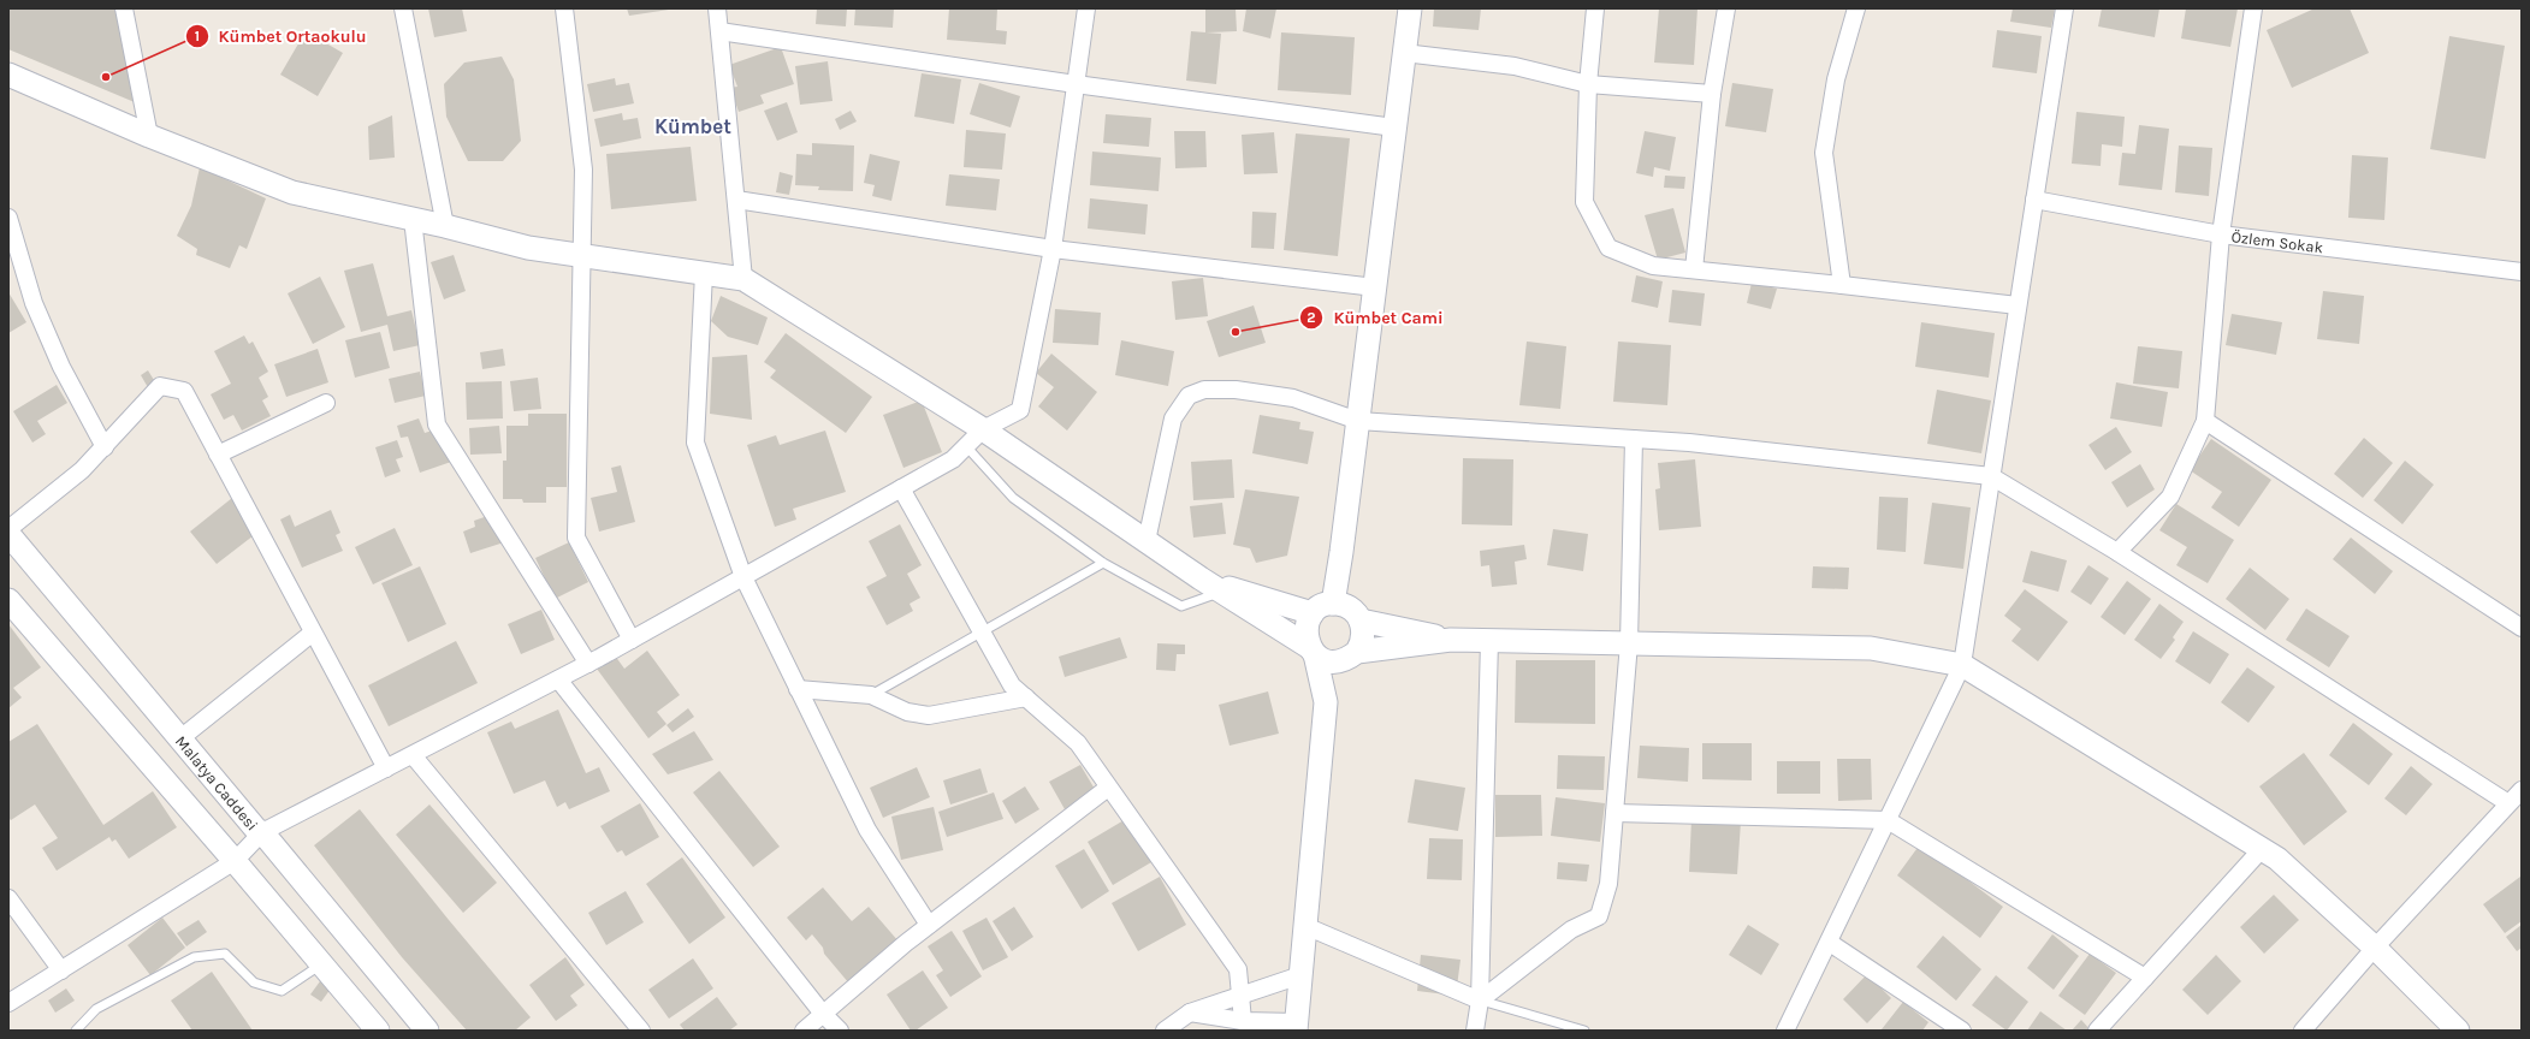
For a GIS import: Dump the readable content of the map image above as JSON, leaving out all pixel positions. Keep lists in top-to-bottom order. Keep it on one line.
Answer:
{"streets":{"street":["Özlem Sokak","Malatya Caddesi"]},"districts":["Kümbet"],"places":["Kümbet Ortaokulu","Kümbet Cami"]}
